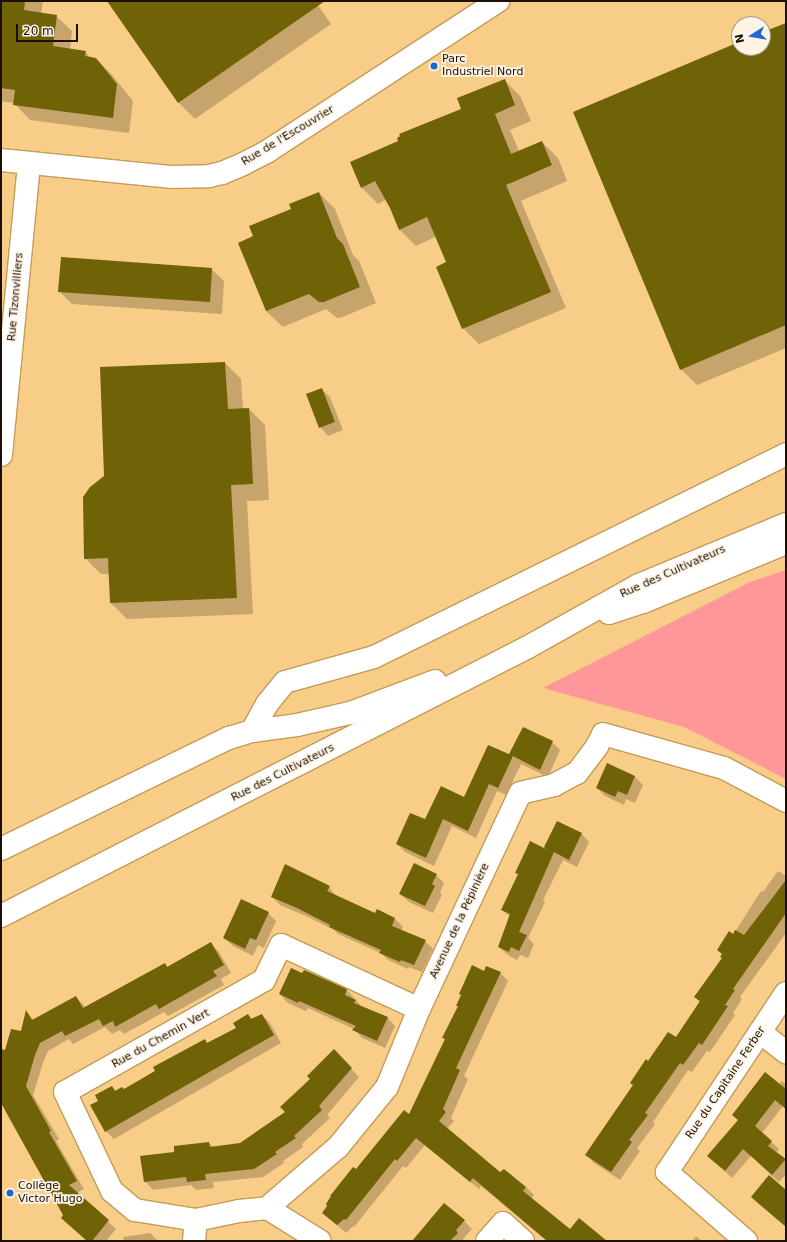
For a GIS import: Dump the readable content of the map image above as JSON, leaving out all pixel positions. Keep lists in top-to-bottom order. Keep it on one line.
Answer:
{"streets":{"street":["Rue de l'Escouvrier","Rue Tizonvilliers","Rue des Cultivateurs","Avenue de la Pépinière","Rue du Chemin Vert","Rue du Capitaine Ferber"]},"crossings":[["Rue de l'Escouvrier","Rue Tizonvilliers"],["Avenue de la Pépinière","Rue du Chemin Vert"]],"places":["Parc Industriel Nord","Collège Victor Hugo"],"scale_bar":"20 m","north":"left"}
